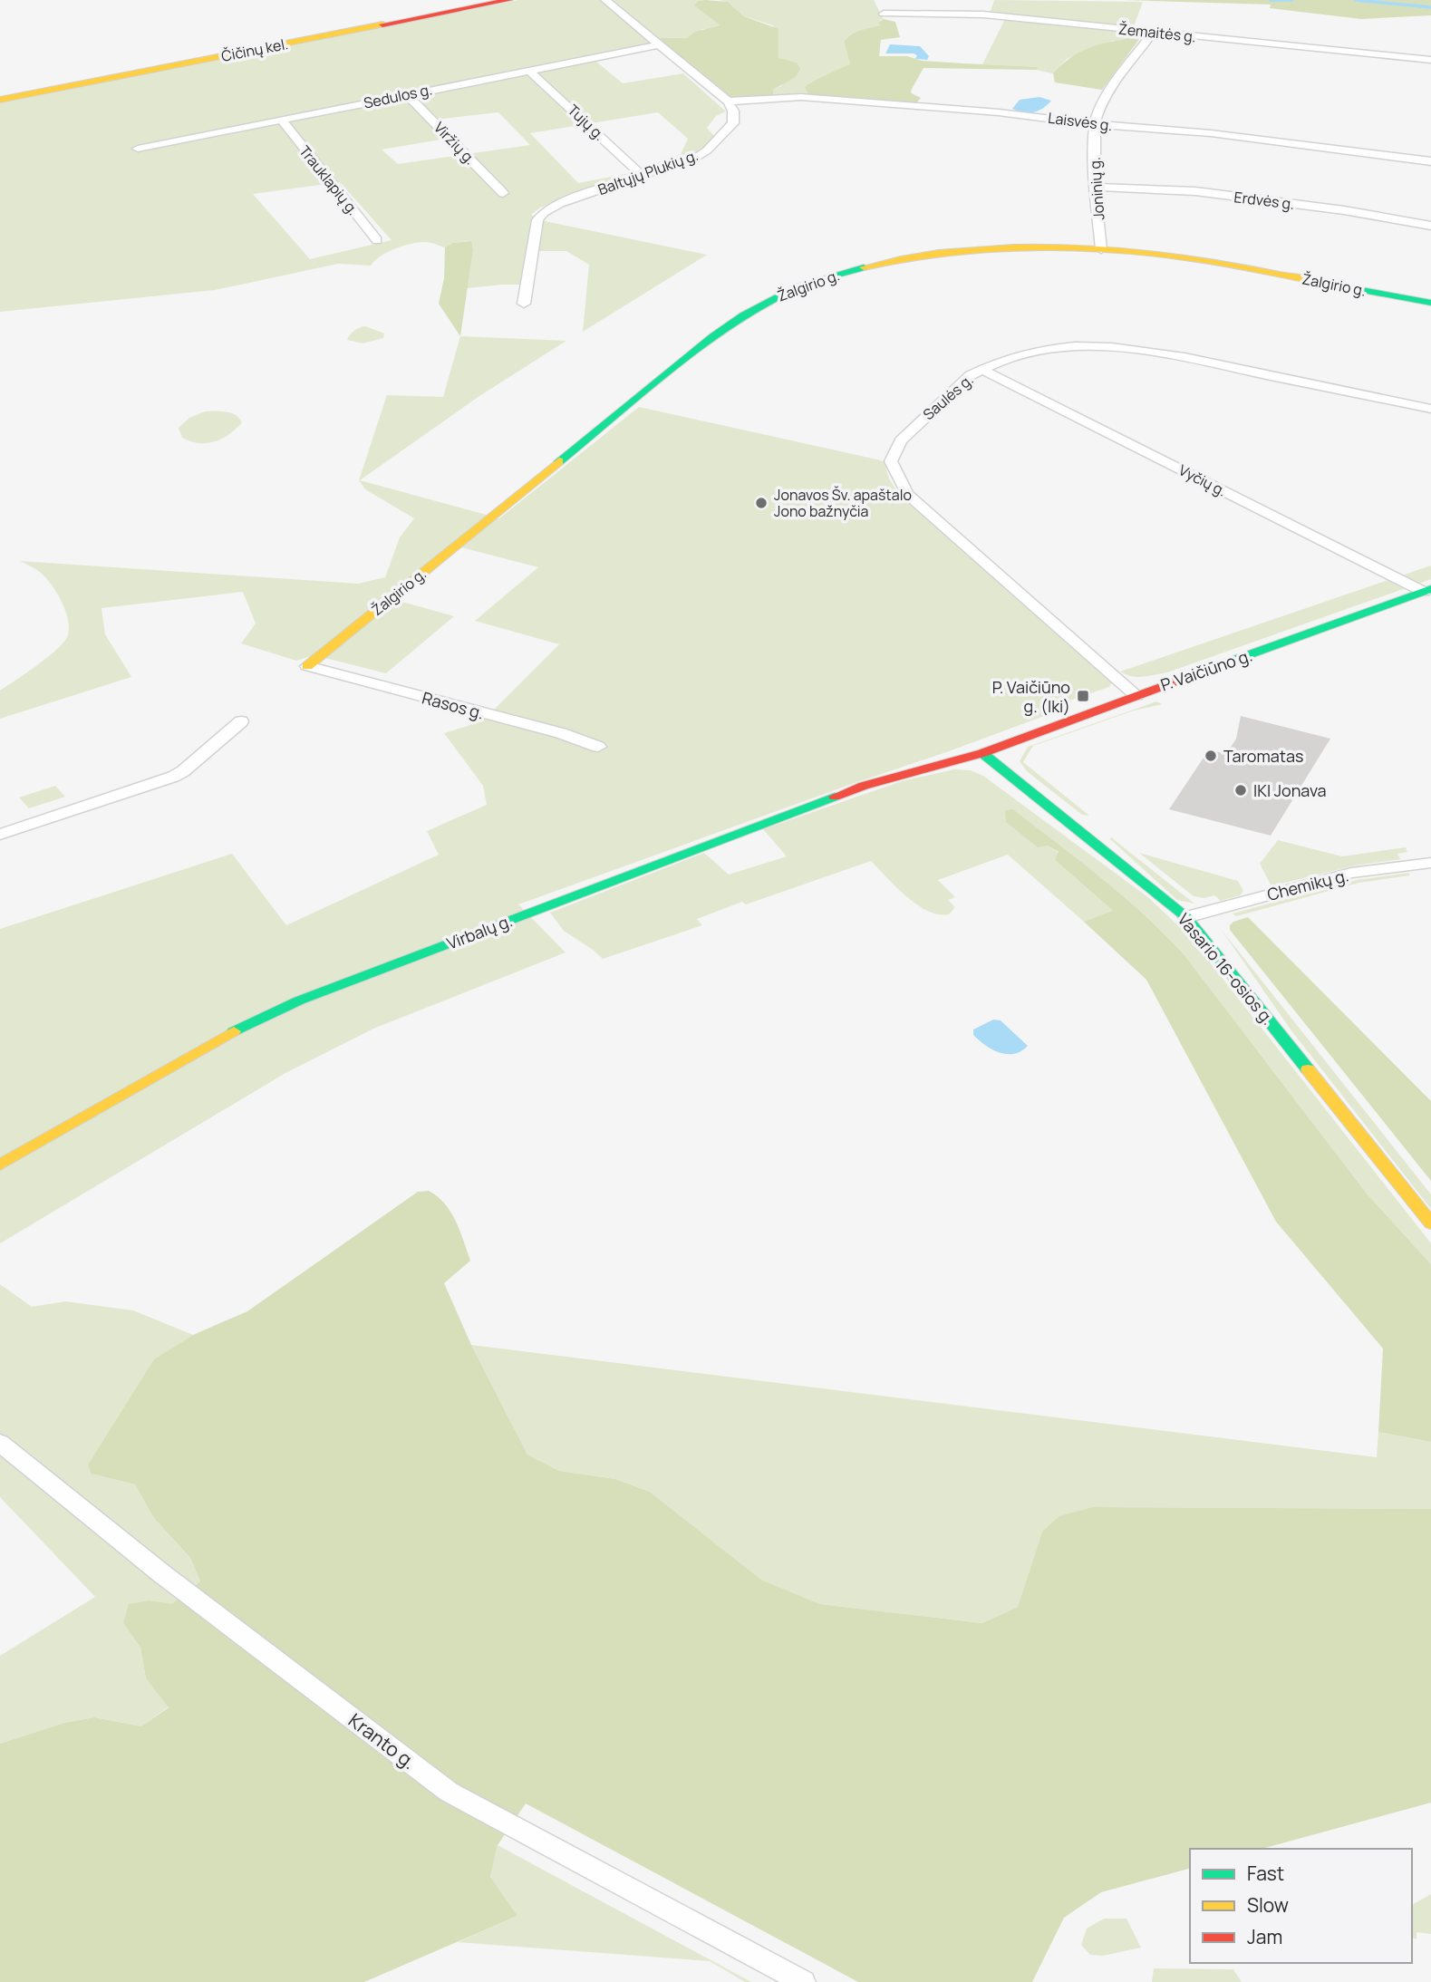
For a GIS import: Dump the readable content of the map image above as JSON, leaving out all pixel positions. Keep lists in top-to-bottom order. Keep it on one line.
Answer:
{"streets":{"street":["Žemaitės g.","Čičinų kel.","Sedulos g.","Laisvės g.","Tujų g.","Viržių g.","Baltųjų Plukių g.","Trauklapių g.","Joninių g.","Erdvės g.","Žalgirio g.","Saulės g.","Vyčių g.","P. Vaičiūno g.","Rasos g.","Chemikų g.","Virbalų g.","Vasario 16-osios g.","Kranto g."]},"crossings":[["Žemaitės g.","Joninių g."],["Sedulos g.","Tujų g."],["Sedulos g.","Viržių g."],["Sedulos g.","Trauklapių g."],["Laisvės g.","Baltųjų Plukių g."],["Laisvės g.","Joninių g."],["Tujų g.","Baltųjų Plukių g."],["Joninių g.","Erdvės g."],["Joninių g.","Žalgirio g."],["Žalgirio g.","Rasos g."],["Saulės g.","Vyčių g."],["Saulės g.","P. Vaičiūno g."],["Vyčių g.","P. Vaičiūno g."],["P. Vaičiūno g.","Virbalų g."],["P. Vaičiūno g.","Vasario 16-osios g."],["Chemikų g.","Vasario 16-osios g."],["Virbalų g.","Vasario 16-osios g."]],"places":{"other":["Jonavos Šv. apaštalo Jono bažnyčia","Taromatas","IKI Jonava"],"transit":["P. Vaičiūno g. (Iki)"]},"legend":["Fast","Slow","Jam"]}
